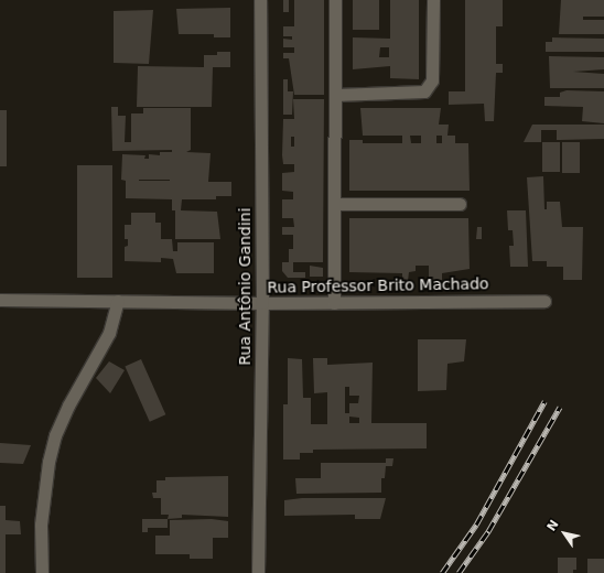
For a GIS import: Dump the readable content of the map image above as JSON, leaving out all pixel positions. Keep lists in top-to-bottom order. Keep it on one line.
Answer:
{"streets":{"street":["Rua Professor Brito Machado","Rua Antônio Gandini"]},"crossings":[["Rua Professor Brito Machado","Rua Antônio Gandini"]],"north":"top left"}
